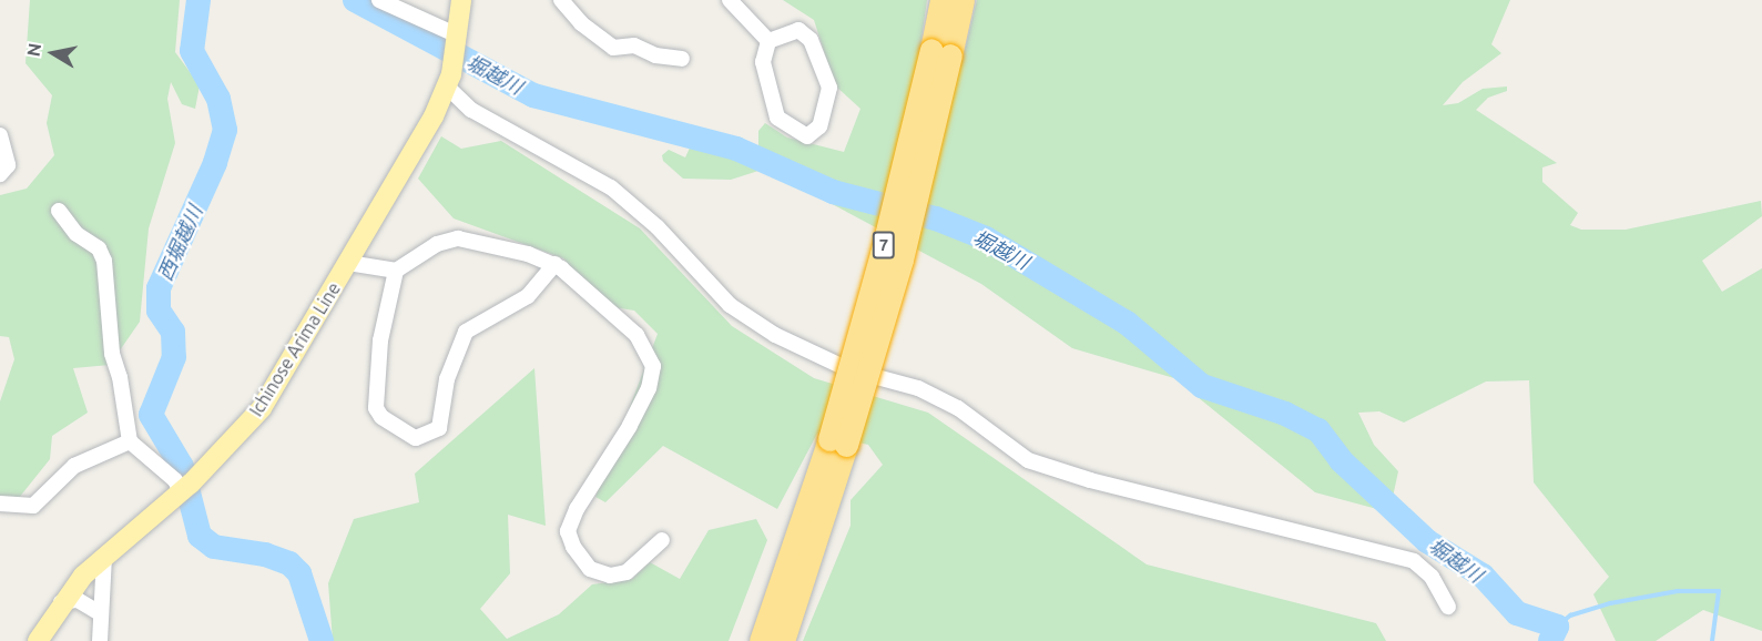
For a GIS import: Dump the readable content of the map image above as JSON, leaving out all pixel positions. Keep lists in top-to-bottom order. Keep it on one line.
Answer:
{"streets":{"highway":["7"],"main road":["Ichinose Arima Line"]},"water":["堀越川","西堀越川"],"north":"left"}
